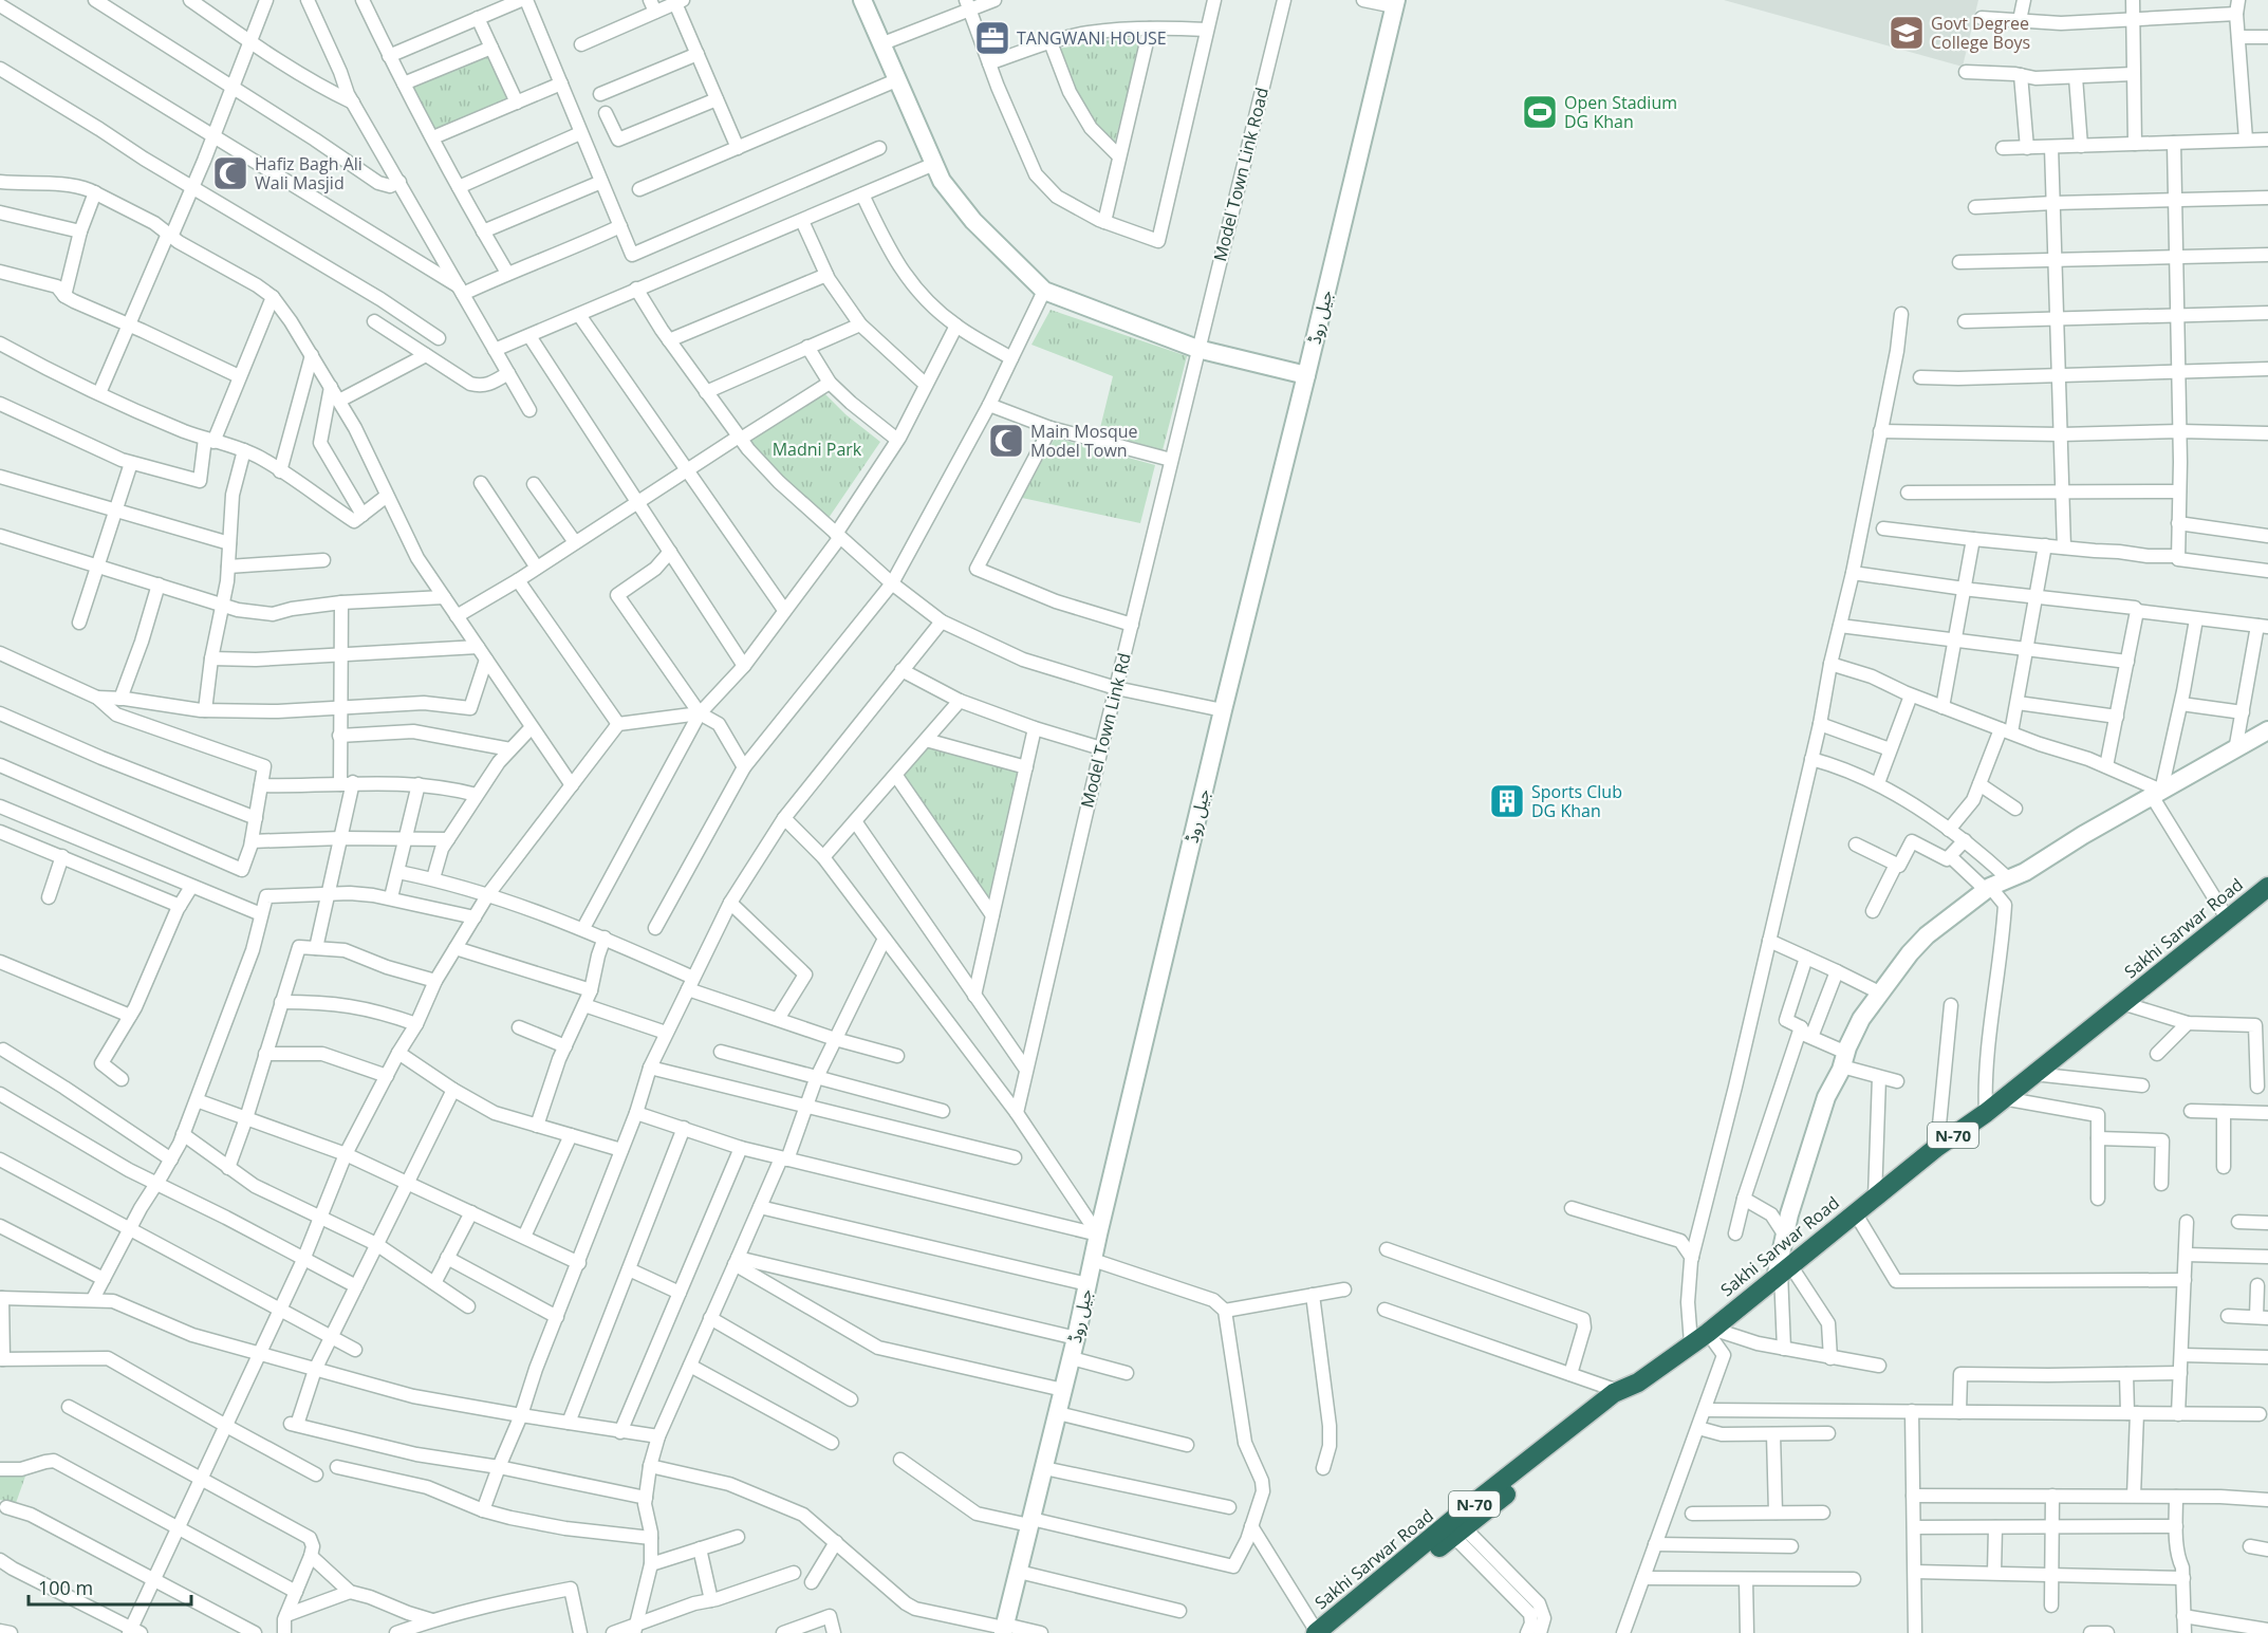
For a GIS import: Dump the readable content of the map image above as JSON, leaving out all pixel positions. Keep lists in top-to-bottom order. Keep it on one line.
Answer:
{"streets":{"highway":["Sakhi Sarwar Road","N-70"],"main road":["جیل روڈ"],"street":["Model Town Link Road","Model Town Link Rd"]},"crossings":[["Model Town Link Road","Model Town Link Rd"],["Sakhi Sarwar Road","N-70"]],"parks":["Madni Park"],"places":{"school or university":["Govt Degree College Boys"],"office":["TANGWANI HOUSE"],"sports":["Open Stadium DG Khan"],"mosque":["Hafiz Bagh Ali Wali Masjid","Main Mosque Model Town"],"building":["Sports Club DG Khan"]},"scale_bar":"100 m"}
